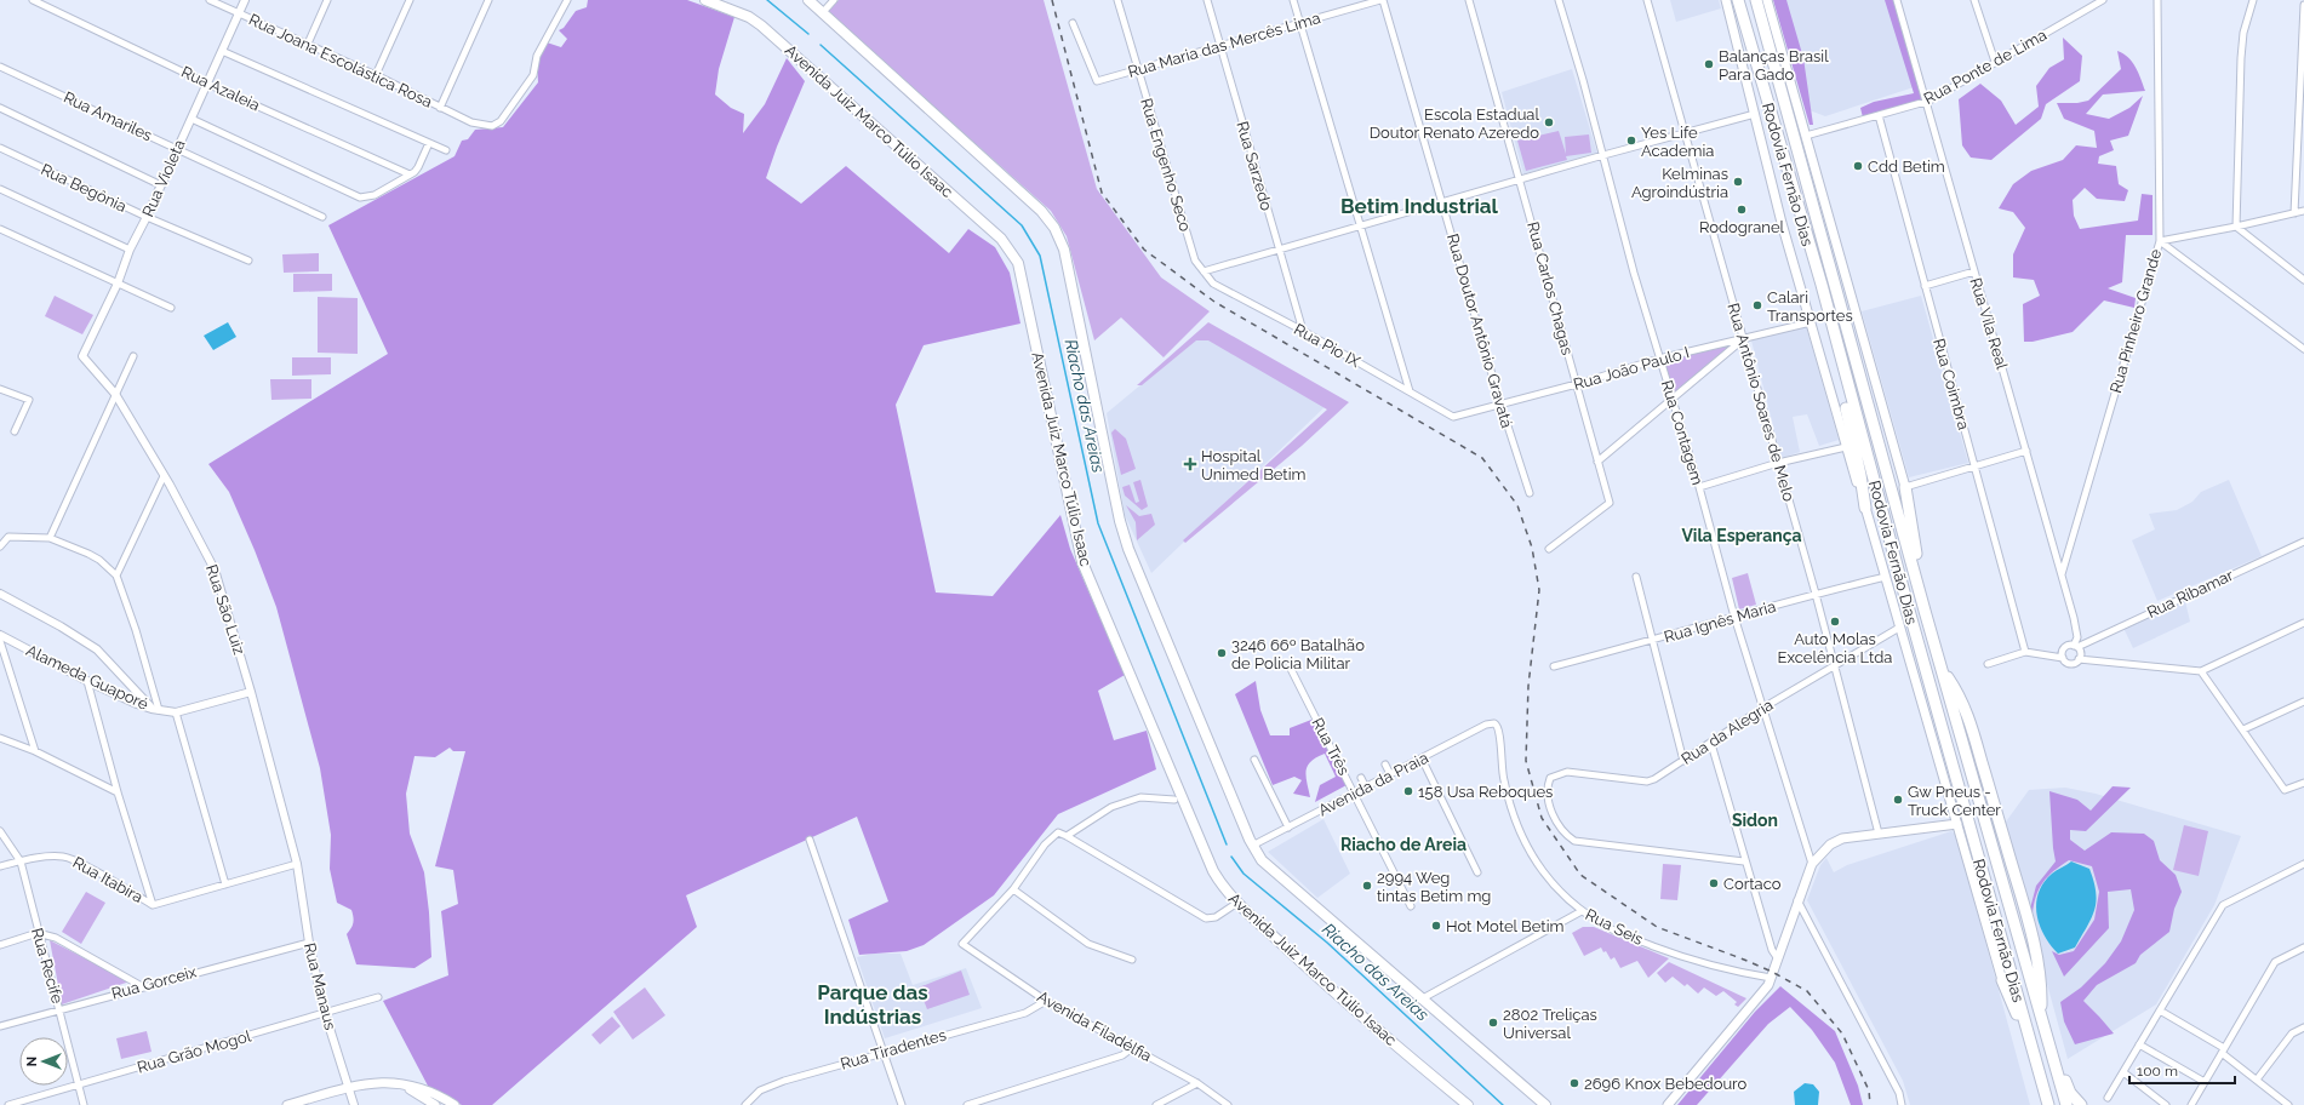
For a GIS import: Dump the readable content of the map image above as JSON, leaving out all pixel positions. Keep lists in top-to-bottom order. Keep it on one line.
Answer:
{"streets":{"highway":["Rodovia Fernão Dias"],"main road":["Avenida Juiz Marco Túlio Isaac"],"street":["Rua Maria das Mercês Lima","Rua Joana Escolástica Rosa","Rua Ponte de Lima","Rua Azaleia","Rua Amariles","Rua Engenho Seco","Rua Sarzedo","Rua Violeta","Rua Begônia","Rua Carlos Chagas","Rua Pinheiro Grande","Rua Vila Real","Rua Doutor Antônio Gravatá","Rua Pio IX","Rua João Paulo I","Rua Coimbra","Rua Antônio Soares de Melo","Rua Contagem","Rua Ribamar","Rua São Luiz","Rua Ignês Maria","Alameda Guaporé","Rua da Alegria","Rua Três","Avenida da Praia","Rua Itabira","Rua Seis","Rua Recife","Rua Gorceix","Rua Manaus","Avenida Filadélfia","Rua Tiradentes","Rua Grão Mogol"]},"crossings":[["Rua Maria das Mercês Lima","Rua Engenho Seco"],["Rua Maria das Mercês Lima","Rua Sarzedo"],["Rua Maria das Mercês Lima","Rua Doutor Antônio Gravatá"],["Rua Joana Escolástica Rosa","Rua Violeta"],["Rua Ponte de Lima","Rodovia Fernão Dias"],["Rua Ponte de Lima","Rua Vila Real"],["Rua Ponte de Lima","Rua Coimbra"],["Rua Azaleia","Rua Violeta"],["Rua Amariles","Rua Violeta"],["Rua Engenho Seco","Rua Pio IX"],["Rua Sarzedo","Rua Pio IX"],["Rodovia Fernão Dias","Rua João Paulo I"],["Rodovia Fernão Dias","Rua Ignês Maria"],["Rodovia Fernão Dias","Rua da Alegria"],["Rua Violeta","Rua Begônia"],["Rua Violeta","Rua São Luiz"],["Rua Carlos Chagas","Rua João Paulo I"],["Rua Pinheiro Grande","Rua Vila Real"],["Rua Vila Real","Rua Ribamar"],["Rua Doutor Antônio Gravatá","Rua João Paulo I"],["Rua Pio IX","Rua João Paulo I"],["Rua João Paulo I","Rua Antônio Soares de Melo"],["Rua João Paulo I","Rua Contagem"],["Rua Antônio Soares de Melo","Rua Ignês Maria"],["Rua Antônio Soares de Melo","Rua da Alegria"],["Rua Contagem","Rua Ignês Maria"],["Rua Contagem","Rua da Alegria"],["Rua São Luiz","Rua Itabira"],["Rua São Luiz","Rua Manaus"],["Rua Três","Avenida da Praia"],["Avenida da Praia","Rua Seis"],["Rua Itabira","Rua Recife"],["Rua Itabira","Rua Manaus"],["Rua Recife","Rua Gorceix"],["Rua Recife","Rua Grão Mogol"],["Rua Gorceix","Rua Manaus"],["Rua Manaus","Rua Grão Mogol"],["Avenida Filadélfia","Rua Tiradentes"]],"districts":["Betim Industrial","Vila Esperança","Sidon","Riacho de Areia","Parque das Indústrias"],"water":["Riacho das Areias"],"places":{"other":["Balanças Brasil Para Gado","Escola Estadual Doutor Renato Azeredo","Yes Life Academia","Cdd Betim","Kelminas Agroindústria","Rodogranel","Calari Transportes","Auto Molas Excelência Ltda","3246 66º Batalhão de Policia Militar","158 Usa Reboques","Gw Pneus - Truck Center","Cortaco","2994 Weg tintas Betim mg","Hot Motel Betim","2802 Treliças Universal","2696 Knox Bebedouro"],"health":["Hospital Unimed Betim"]},"scale_bar":"100 m","north":"left"}
